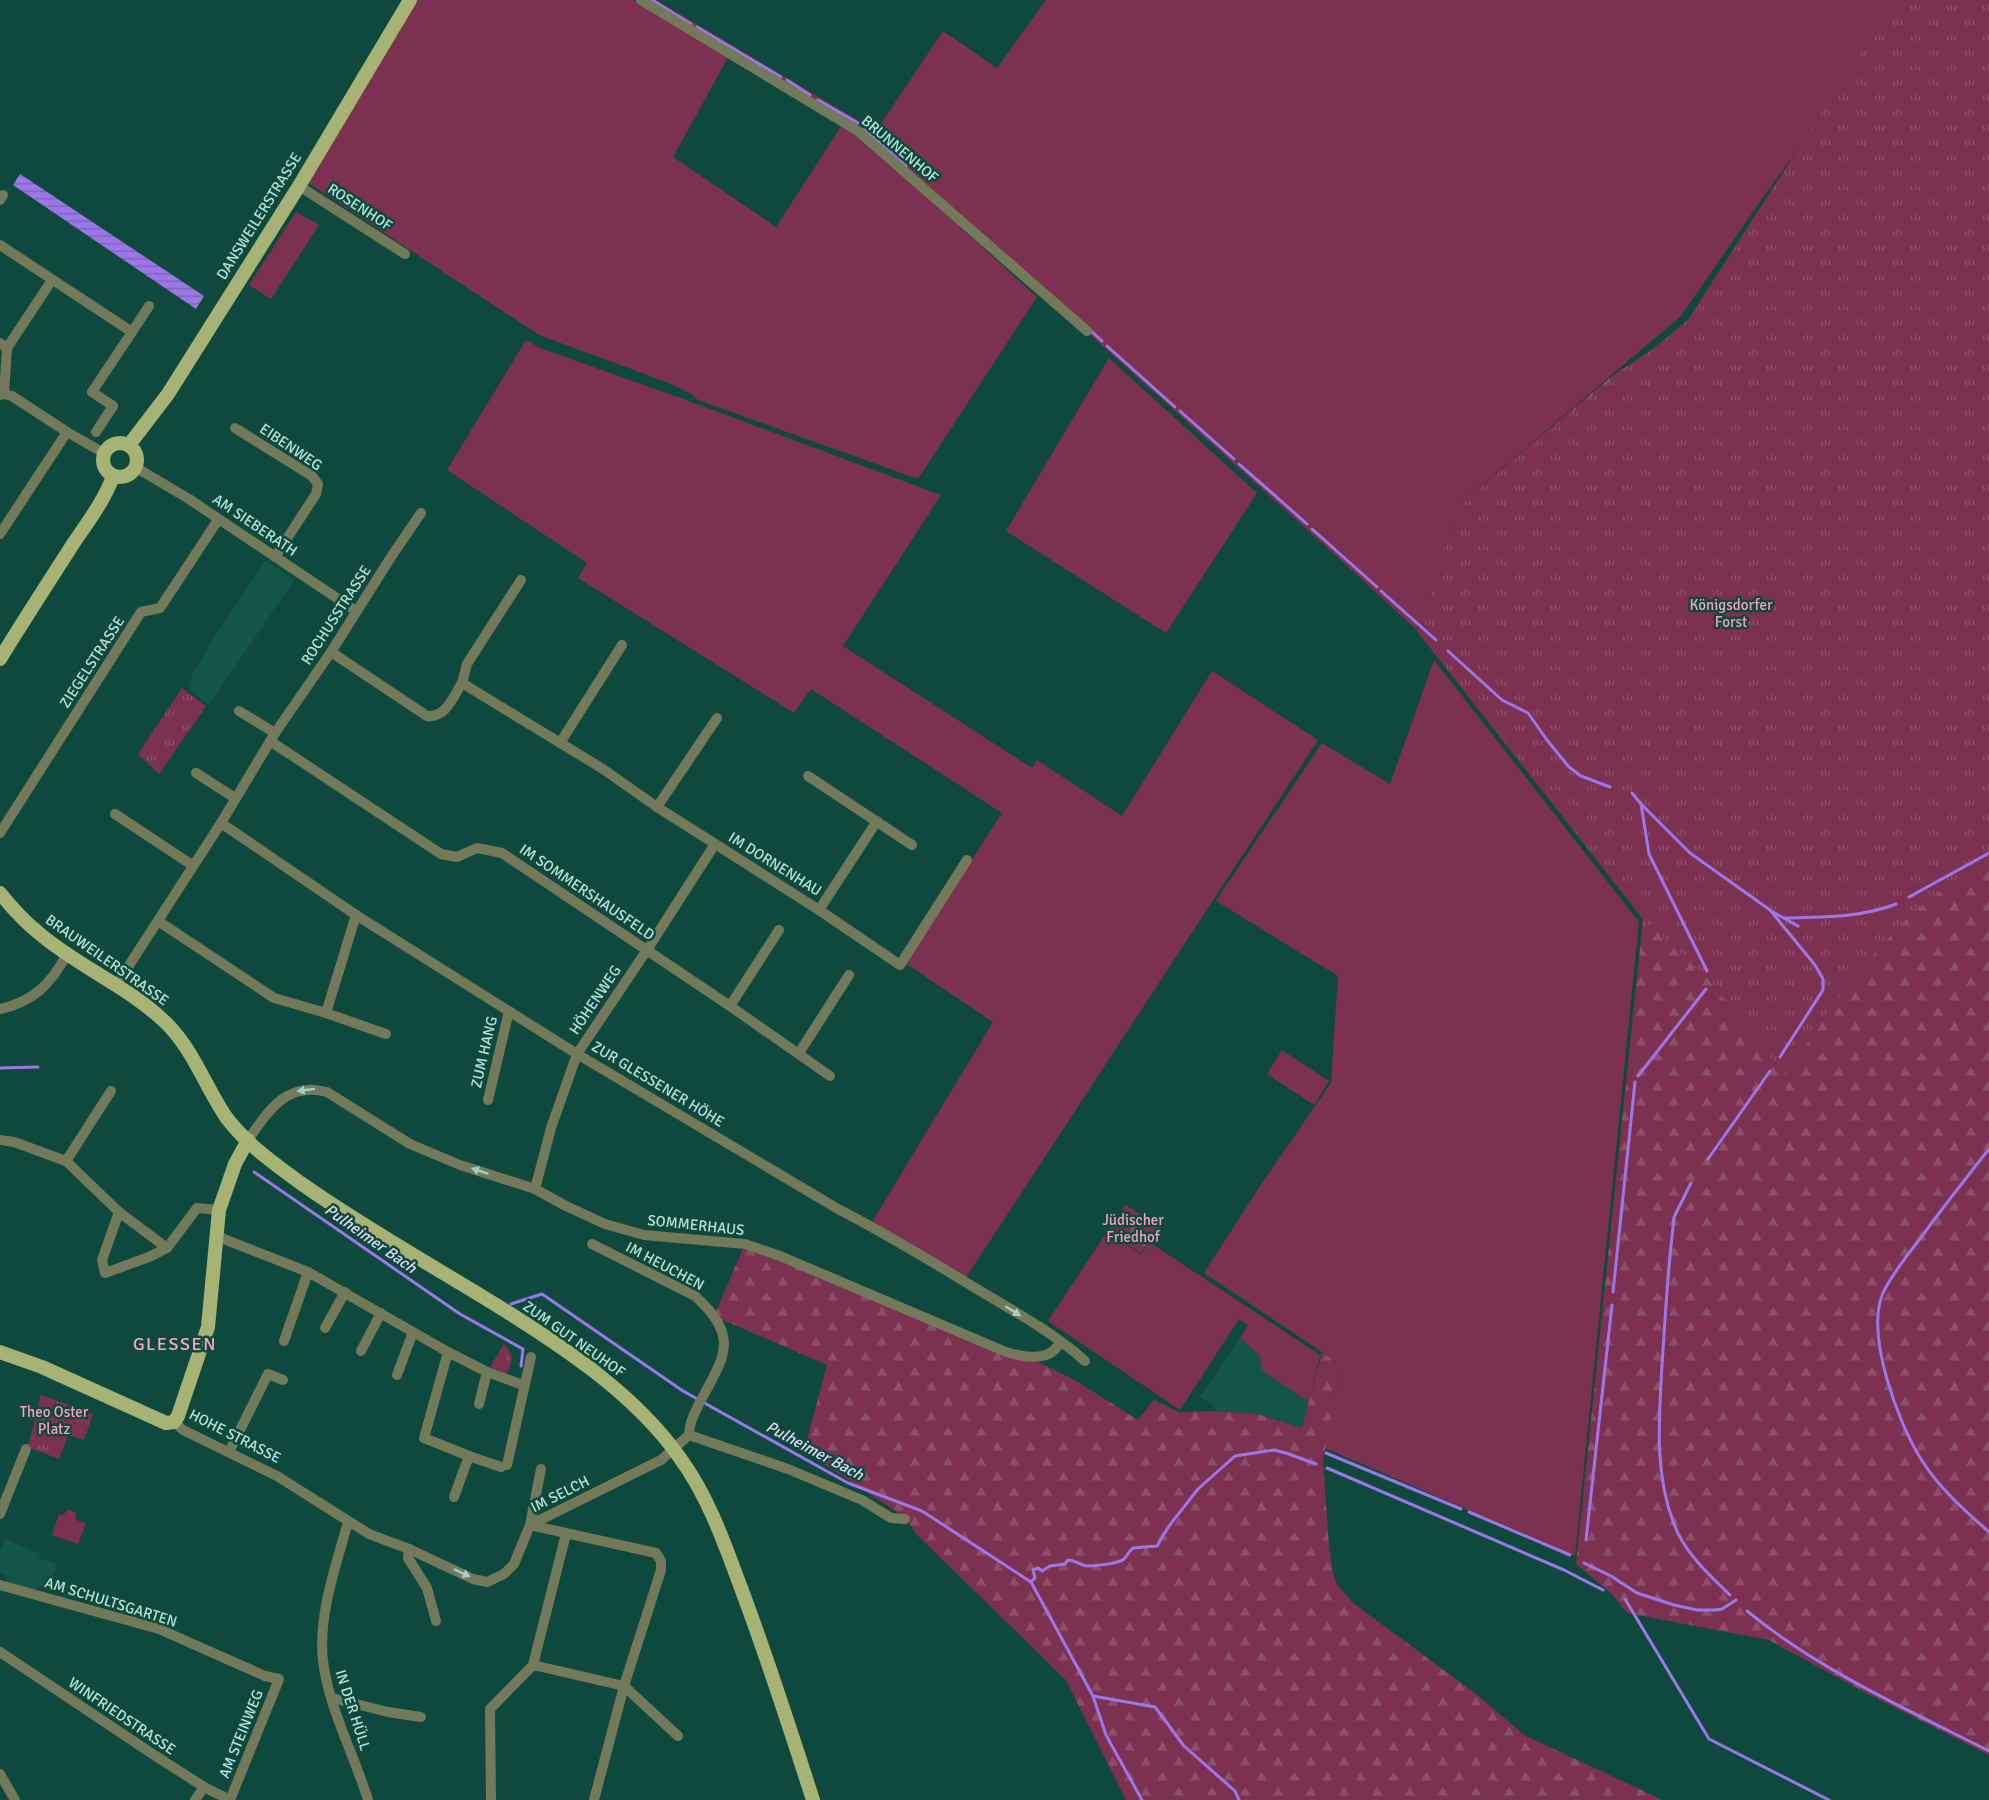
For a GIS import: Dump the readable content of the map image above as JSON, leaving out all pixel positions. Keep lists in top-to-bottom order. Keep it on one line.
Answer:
{"streets":{"main road":["DANSWEILERSTRASSE","BRAUWEILERSTRASSE","ZUM GUT NEUHOF","HOHE STRASSE"],"street":["BRUNNENHOF","ROSENHOF","EIBENWEG","AM SIEBERATH","ROCHUSSTRASSE","ZIEGELSTRASSE","IM DORNENHAU","IM SOMMERSHAUSFELD","HÖHENWEG","ZUM HANG","ZUR GLESSENER HÖHE","SOMMERHAUS","IM HEUCHEN","IM SELCH","AM SCHULTSGARTEN","IN DER HÜLL","WINFRIEDSTRASSE","AM STEINWEG"]},"crossings":[["ROSENHOF","DANSWEILERSTRASSE"],["DANSWEILERSTRASSE","AM SIEBERATH"],["EIBENWEG","AM SIEBERATH"],["AM SIEBERATH","ROCHUSSTRASSE"],["AM SIEBERATH","ZIEGELSTRASSE"],["ROCHUSSTRASSE","IM SOMMERSHAUSFELD"],["ROCHUSSTRASSE","BRAUWEILERSTRASSE"],["ROCHUSSTRASSE","ZUR GLESSENER HÖHE"],["IM DORNENHAU","HÖHENWEG"],["IM SOMMERSHAUSFELD","HÖHENWEG"],["BRAUWEILERSTRASSE","SOMMERHAUS"],["BRAUWEILERSTRASSE","ZUM GUT NEUHOF"],["HÖHENWEG","ZUR GLESSENER HÖHE"],["HÖHENWEG","SOMMERHAUS"],["ZUM HANG","ZUR GLESSENER HÖHE"],["ZUR GLESSENER HÖHE","SOMMERHAUS"],["SOMMERHAUS","ZUM GUT NEUHOF"],["ZUM GUT NEUHOF","IM SELCH"],["HOHE STRASSE","IM SELCH"],["HOHE STRASSE","IN DER HÜLL"],["IM SELCH","IN DER HÜLL"],["AM SCHULTSGARTEN","AM STEINWEG"],["WINFRIEDSTRASSE","AM STEINWEG"]],"one_way":["ZUR GLESSENER HÖHE"],"districts":["GLESSEN"],"water":["Pulheimer Bach"],"parks":["Königsdorfer Forst","Jüdischer Friedhof","Theo Oster Platz"]}
